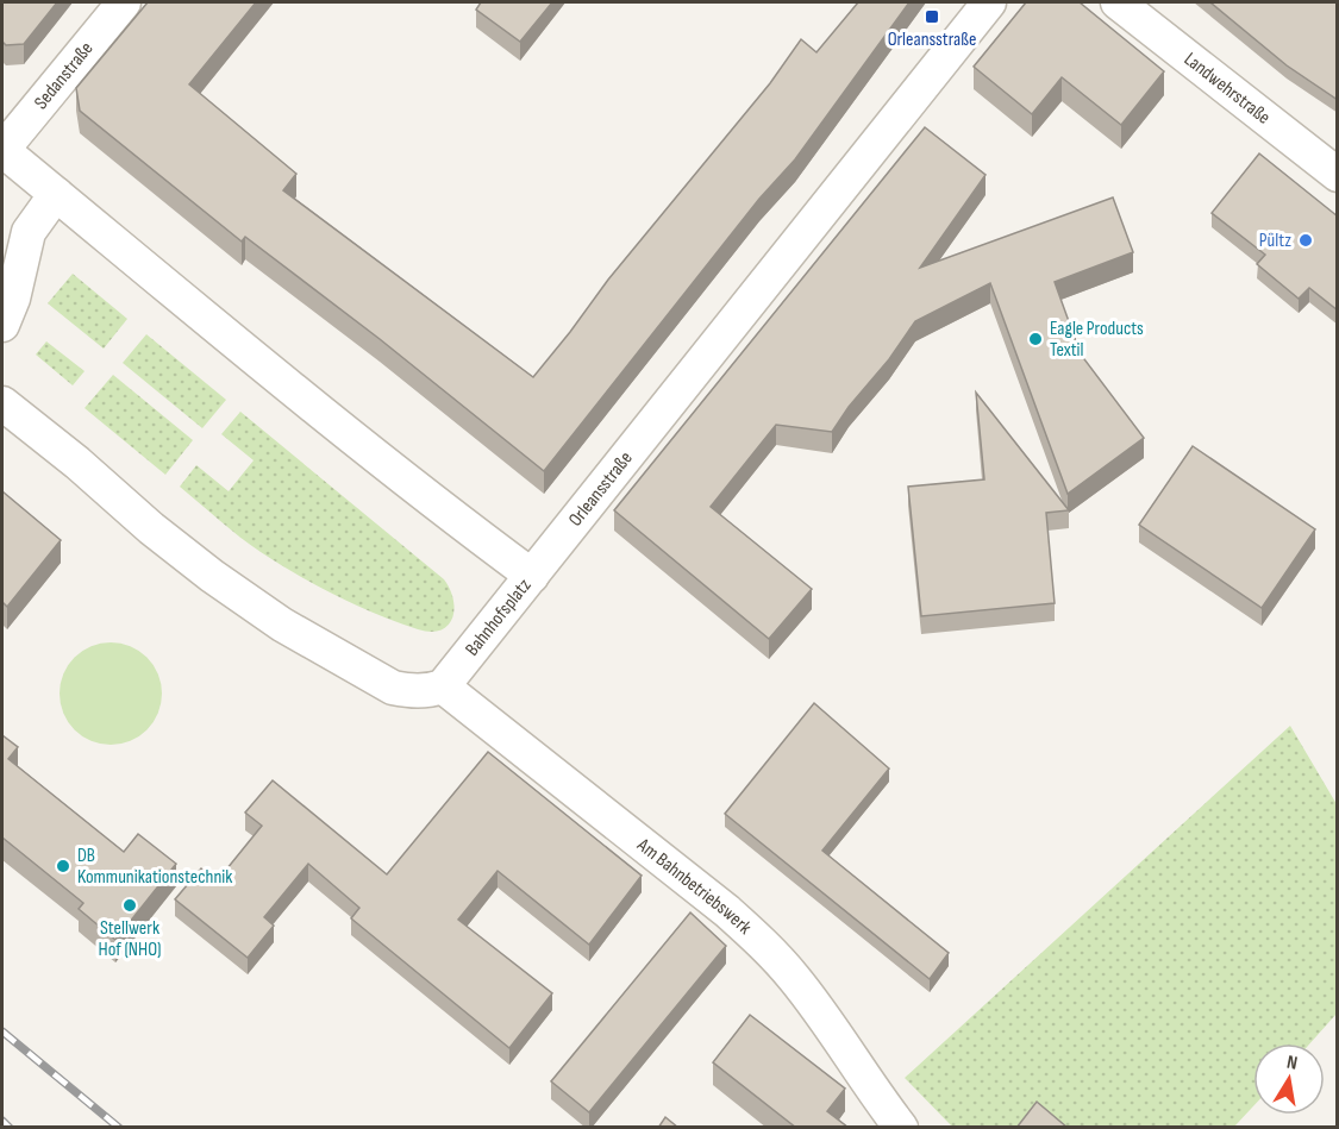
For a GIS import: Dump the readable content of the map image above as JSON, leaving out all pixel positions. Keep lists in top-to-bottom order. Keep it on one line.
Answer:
{"streets":{"street":["Sedanstraße","Landwehrstraße","Orleansstraße","Bahnhofsplatz","Am Bahnbetriebswerk"]},"crossings":[["Sedanstraße","Bahnhofsplatz"],["Orleansstraße","Bahnhofsplatz"],["Bahnhofsplatz","Am Bahnbetriebswerk"]],"places":{"transit":["Orleansstraße"],"other":["Pültz","Eagle Products Textil","DB Kommunikationstechnik","Stellwerk Hof (NHO)"]},"north":"top"}
